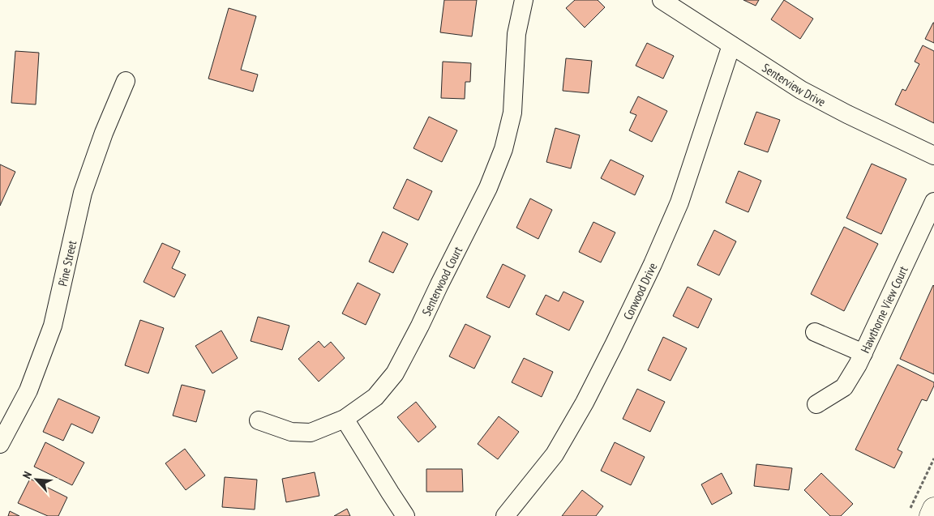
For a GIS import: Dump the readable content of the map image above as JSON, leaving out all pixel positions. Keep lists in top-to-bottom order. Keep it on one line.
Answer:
{"streets":{"street":["Senterview Drive","Pine Street","Senterwood Court","Corwood Drive","Hawthorne View Court"]},"crossings":[["Senterview Drive","Corwood Drive"]],"north":"top left"}
